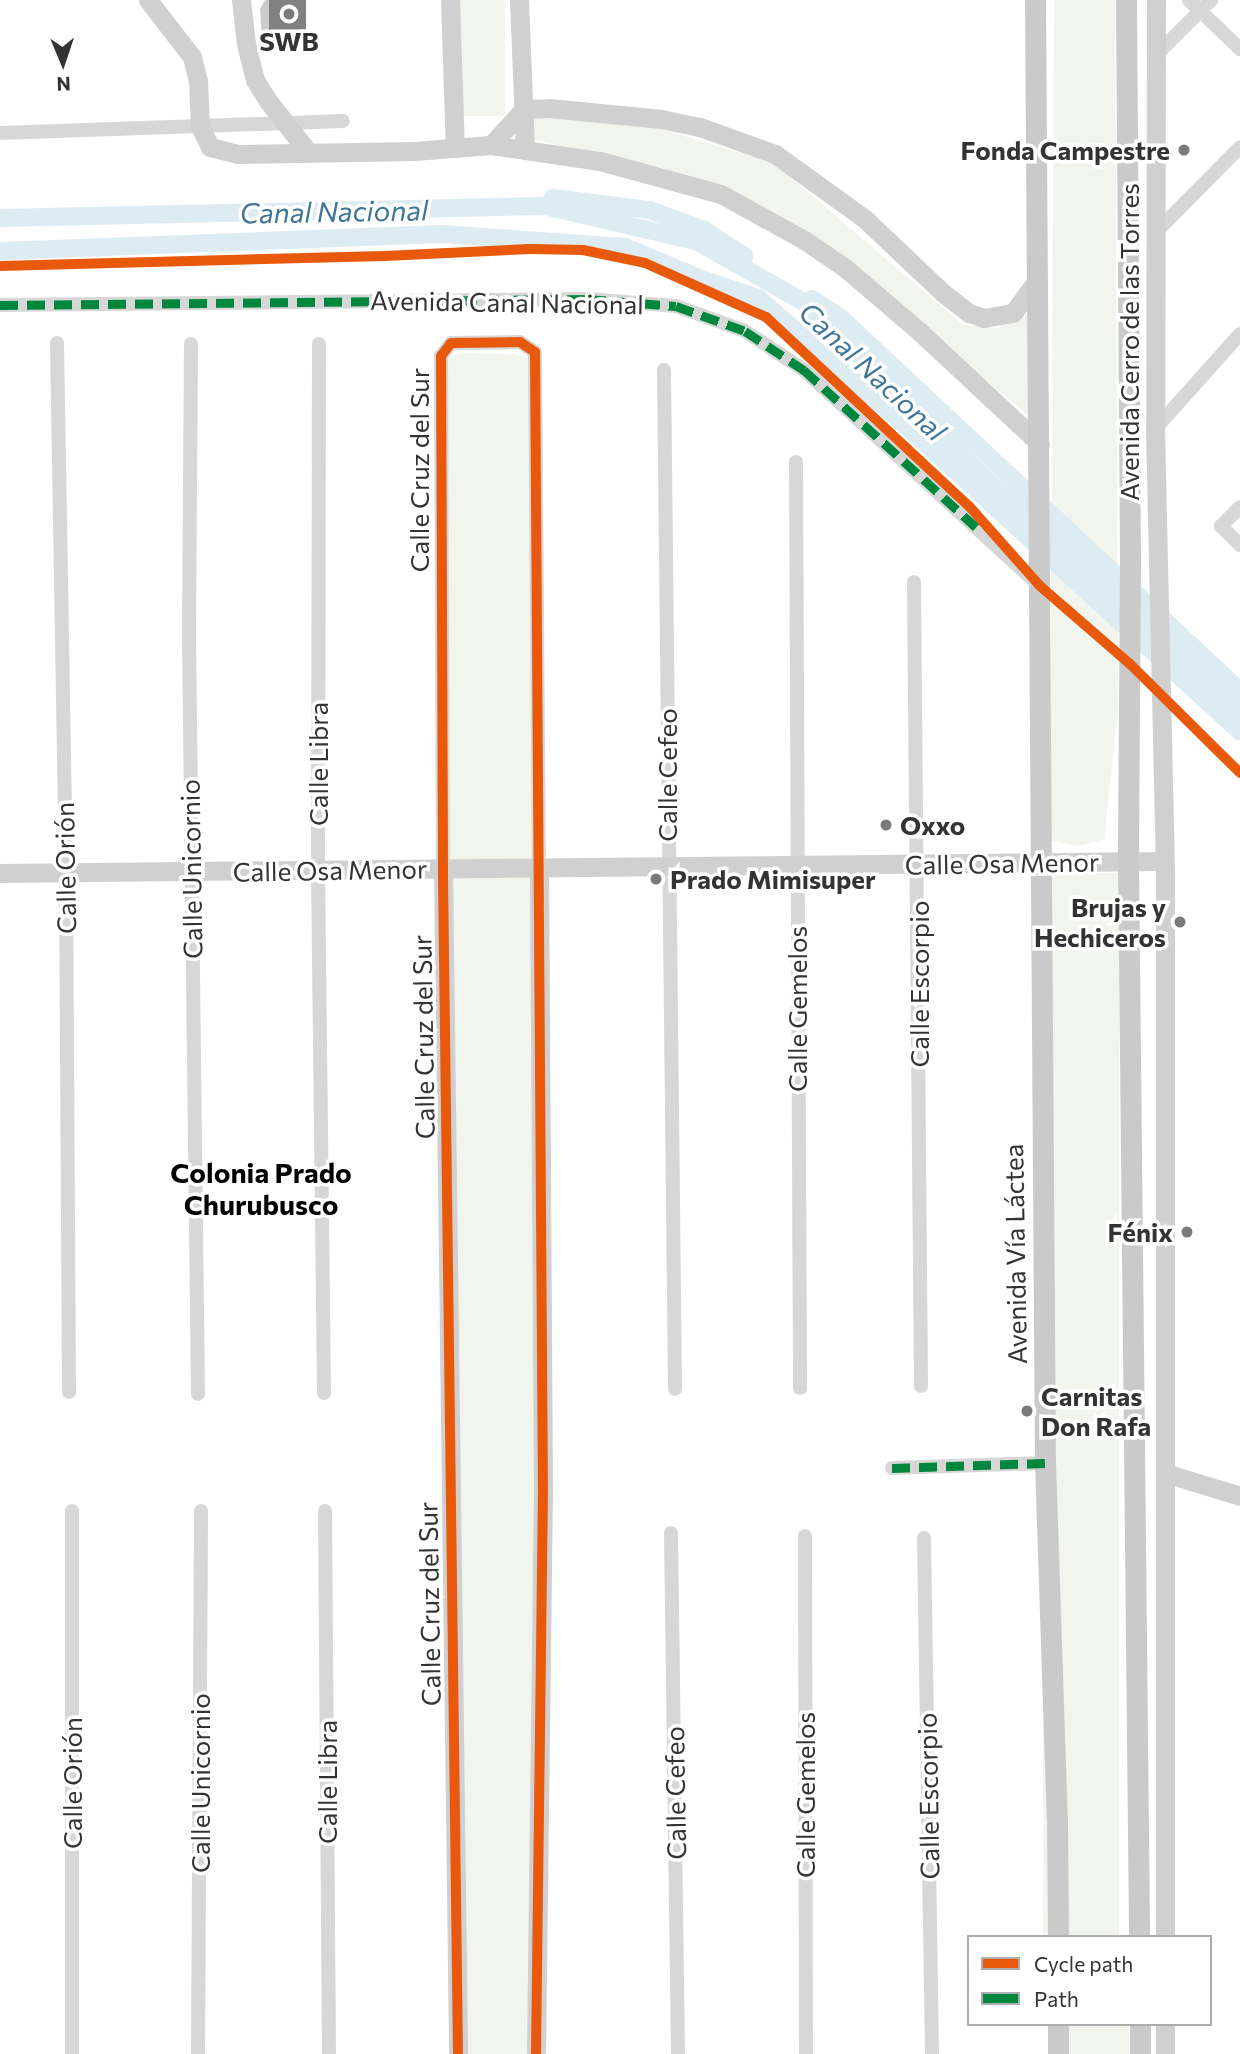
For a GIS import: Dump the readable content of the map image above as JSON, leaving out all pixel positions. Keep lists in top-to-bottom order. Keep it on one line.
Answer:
{"streets":{"main road":["Avenida Cerro de las Torres","Avenida Vía Láctea"],"street":["Avenida Canal Nacional","Calle Cruz del Sur","Calle Libra","Calle Cefeo","Calle Osa Menor","Calle Orión","Calle Unicornio","Calle Escorpio","Calle Gemelos"]},"crossings":[["Avenida Canal Nacional","Avenida Vía Láctea"],["Avenida Cerro de las Torres","Calle Osa Menor"],["Calle Cruz del Sur","Calle Osa Menor"],["Calle Libra","Calle Osa Menor"],["Calle Cefeo","Calle Osa Menor"],["Calle Osa Menor","Calle Orión"],["Calle Osa Menor","Calle Unicornio"],["Calle Osa Menor","Calle Escorpio"],["Calle Osa Menor","Calle Gemelos"],["Calle Osa Menor","Avenida Vía Láctea"]],"districts":["Colonia Prado Churubusco"],"water":["Canal Nacional"],"places":["SWB","Fonda Campestre","Oxxo","Prado Mimisuper","Brujas y Hechiceros","Fénix","Carnitas Don Rafa"],"legend":["Cycle path","Path"],"north":"bottom"}
